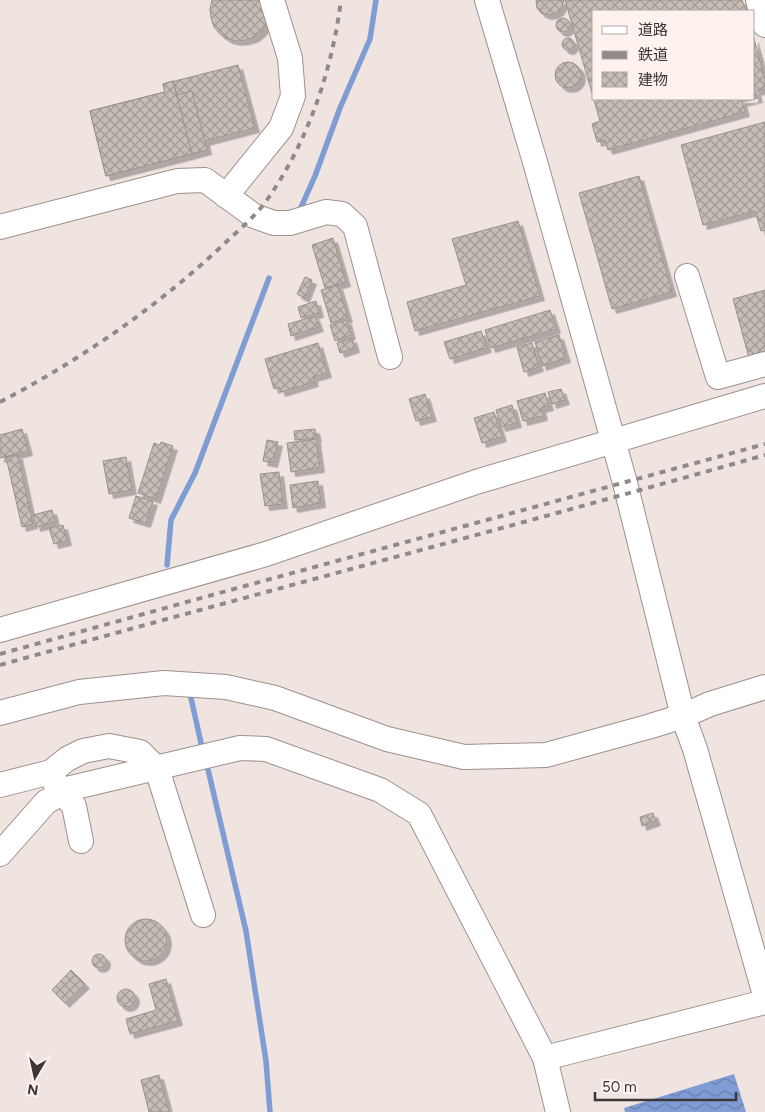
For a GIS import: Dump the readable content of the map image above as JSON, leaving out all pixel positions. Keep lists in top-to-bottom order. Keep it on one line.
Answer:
{"legend":["道路","鉄道","建物"],"scale_bar":"50 m","north":"bottom"}
